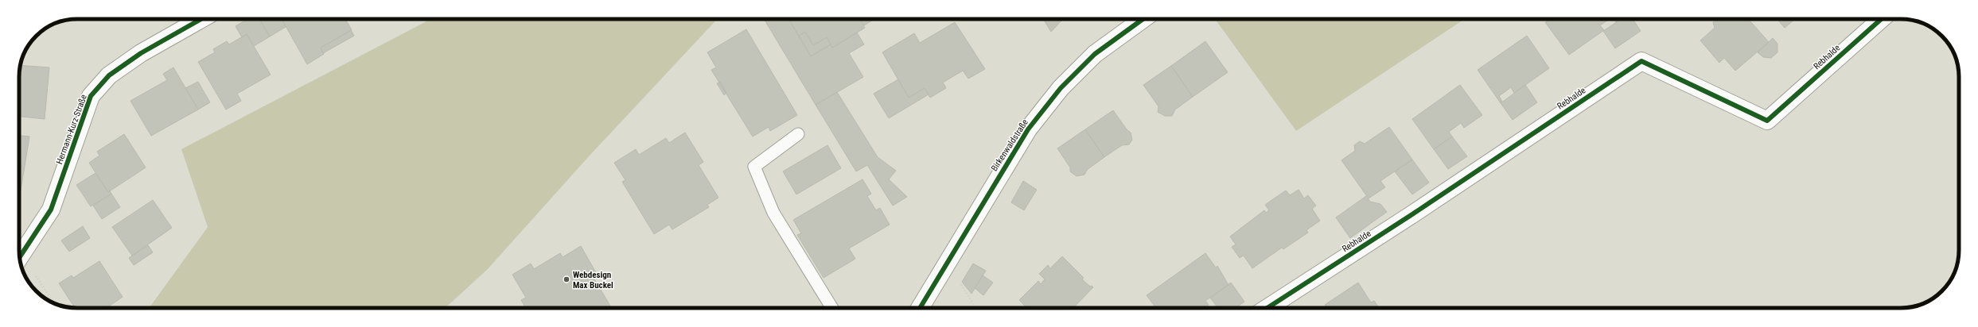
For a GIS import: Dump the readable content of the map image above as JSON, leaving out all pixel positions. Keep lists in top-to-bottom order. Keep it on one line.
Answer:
{"streets":{"street":["Rebhalde","Hermann-Kurz-Straße","Birkenwaldstraße"]},"places":["Webdesign Max Buckel"]}
